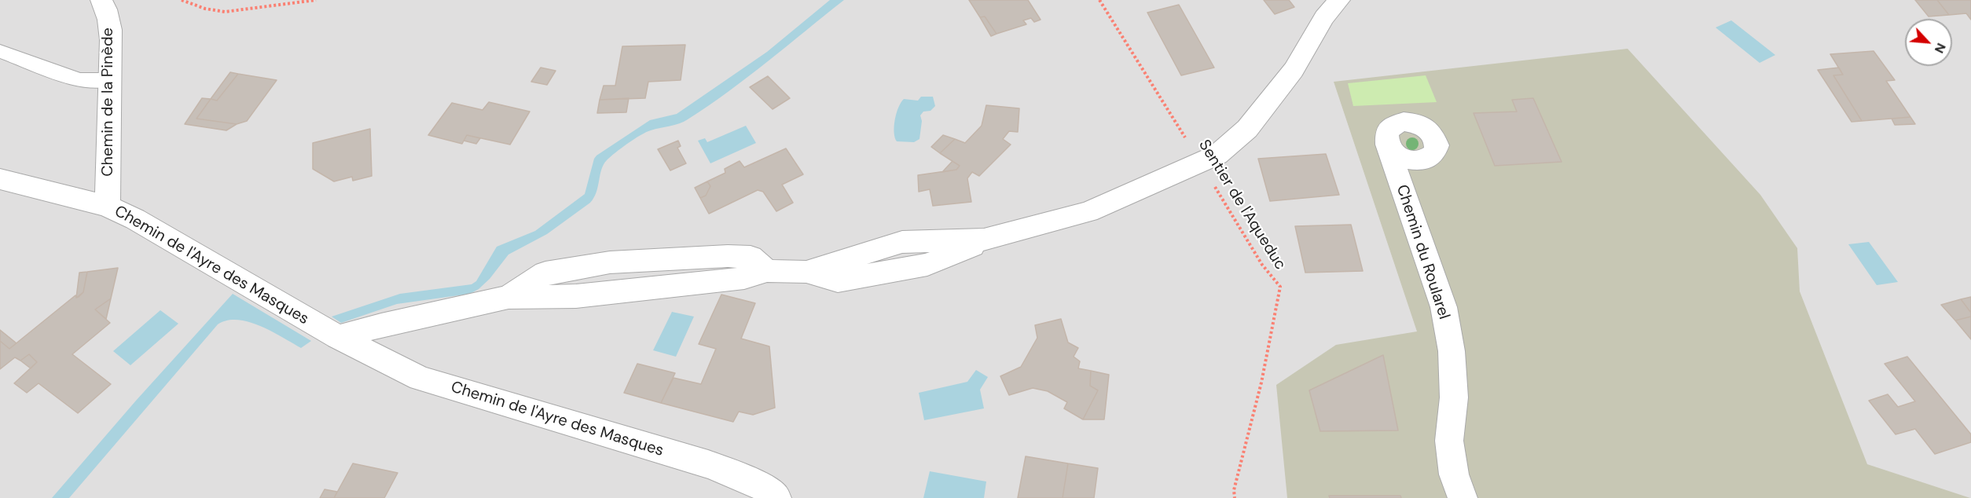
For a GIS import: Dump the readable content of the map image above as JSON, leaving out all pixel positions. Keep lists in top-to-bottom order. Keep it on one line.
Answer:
{"streets":{"street":["Chemin de la Pinède","Chemin du Roularel","Chemin de l'Ayre des Masques"],"path":["Sentier de l'Aqueduc"]},"crossings":[["Chemin de la Pinède","Chemin de l'Ayre des Masques"]],"north":"bottom right"}
